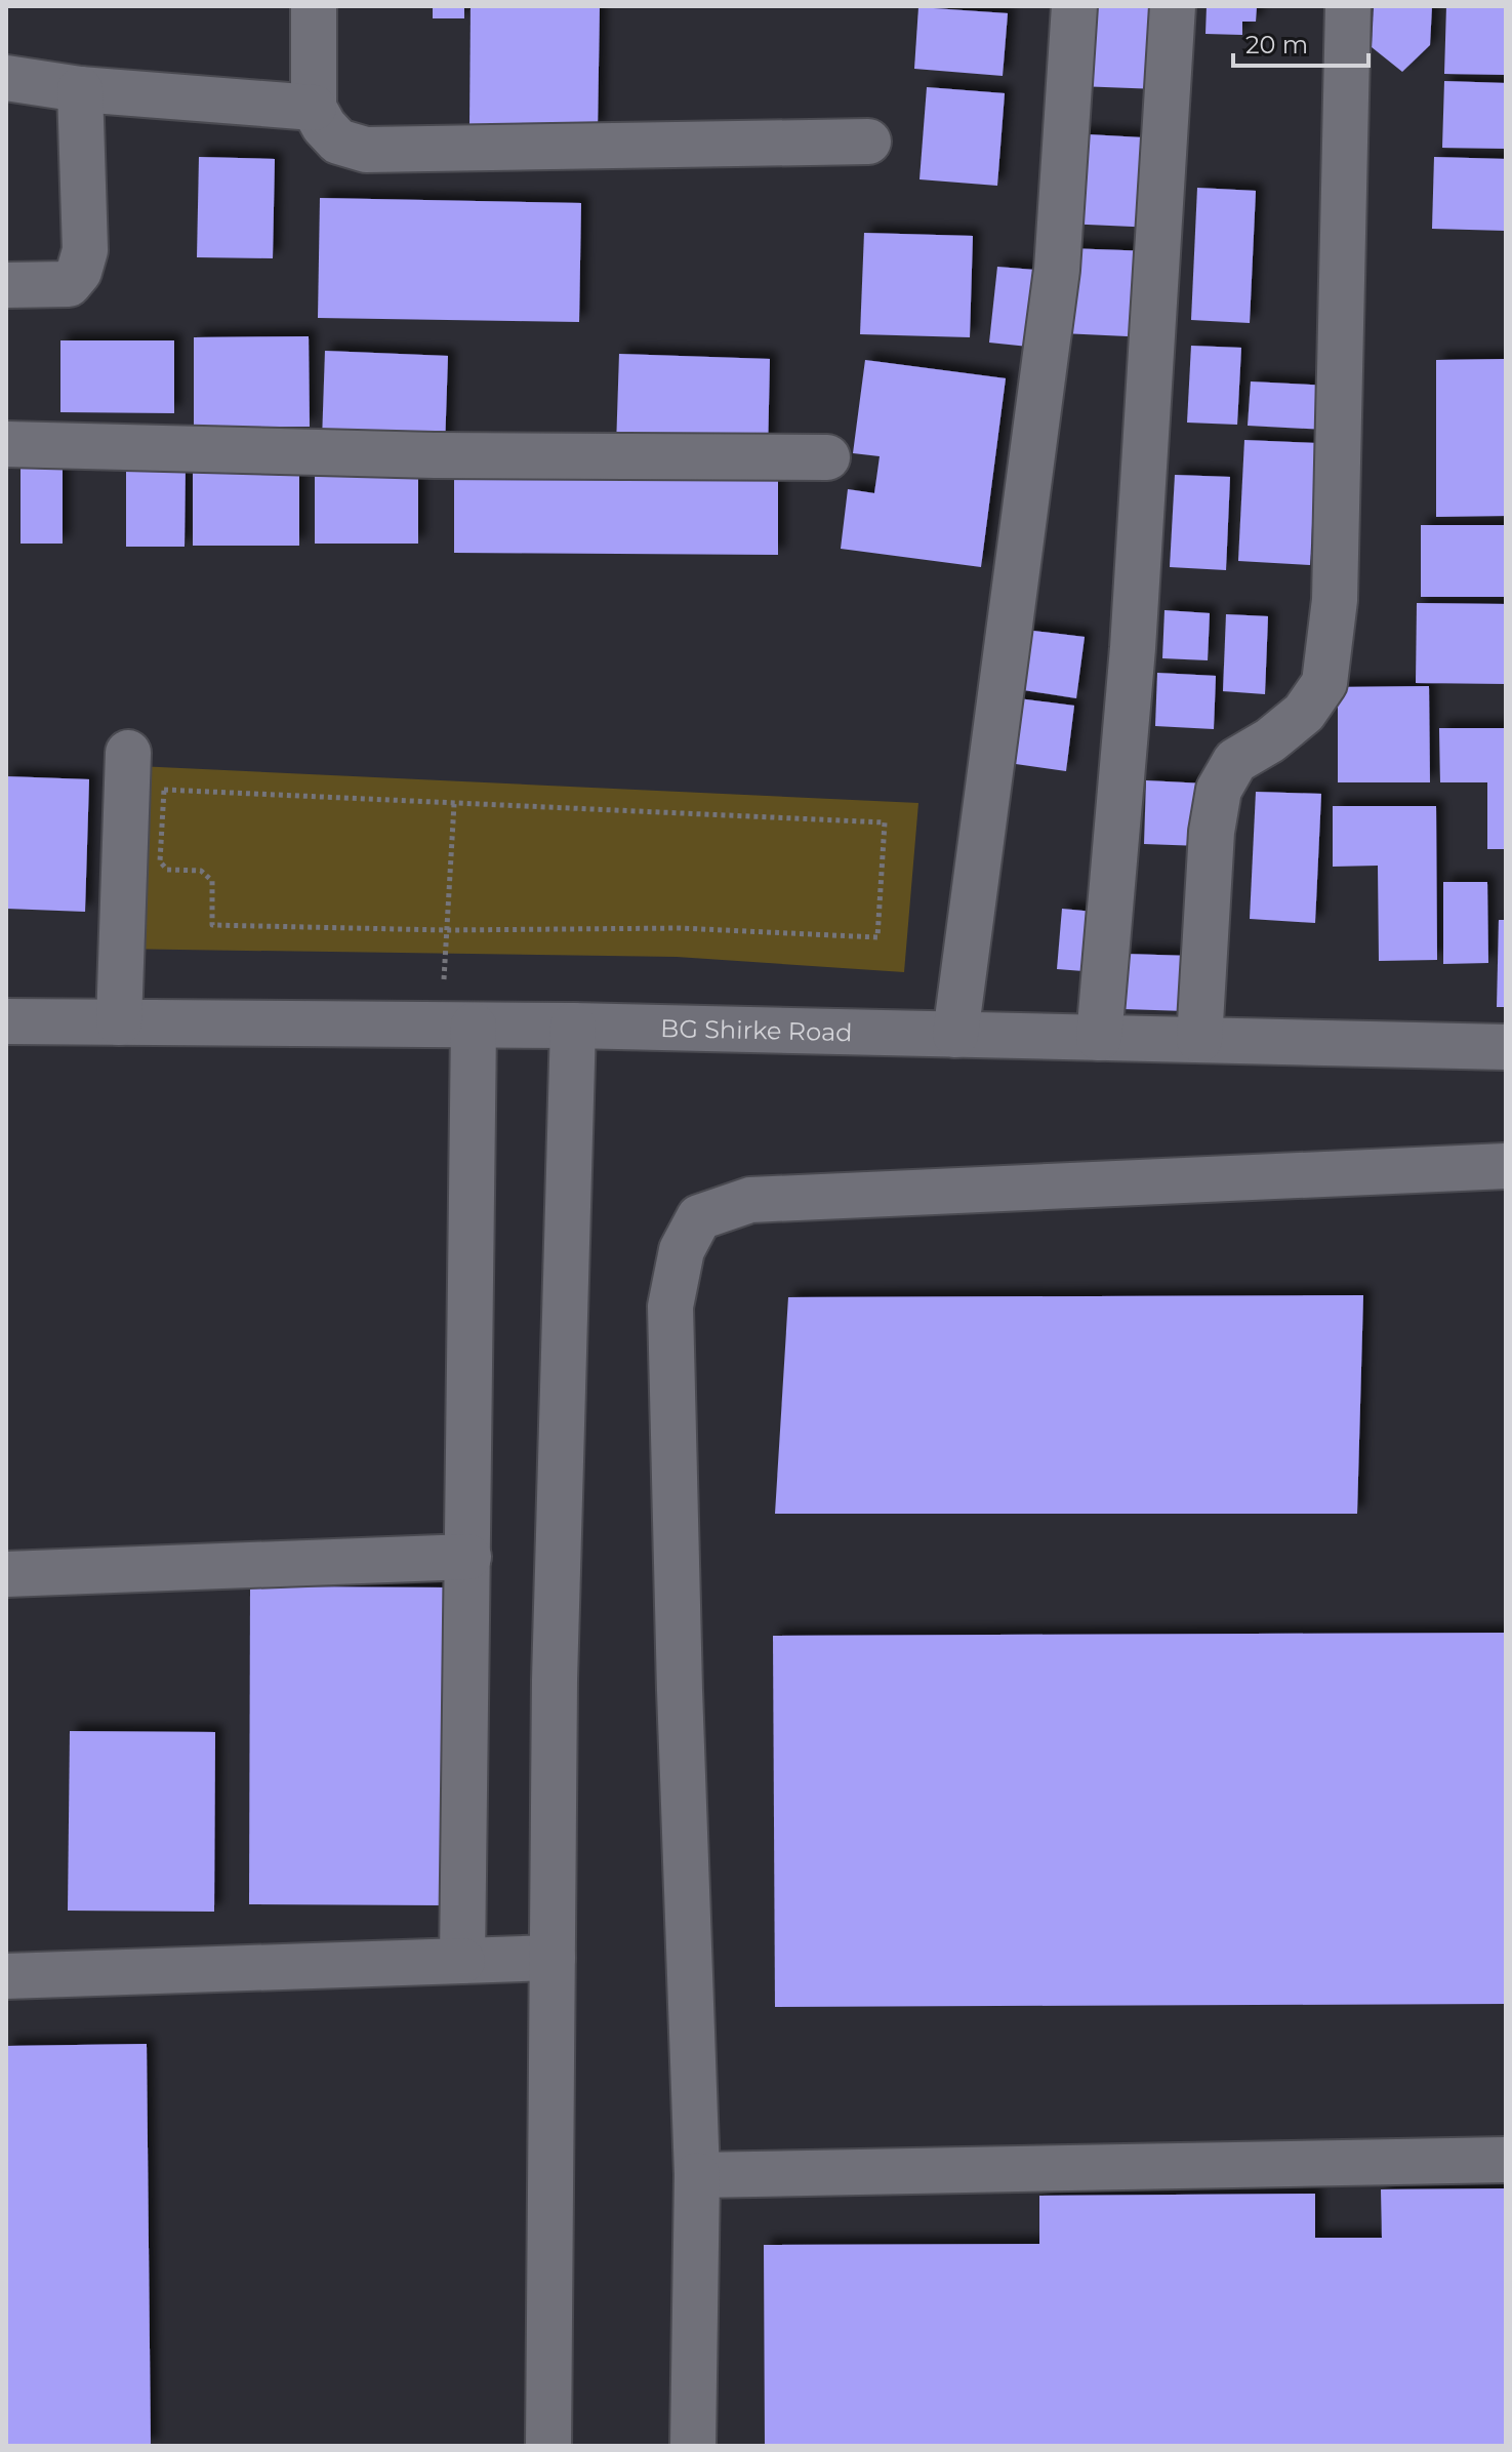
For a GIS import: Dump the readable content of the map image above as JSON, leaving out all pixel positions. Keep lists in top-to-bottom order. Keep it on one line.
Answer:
{"streets":{"street":["BG Shirke Road"]},"scale_bar":"20 m"}
